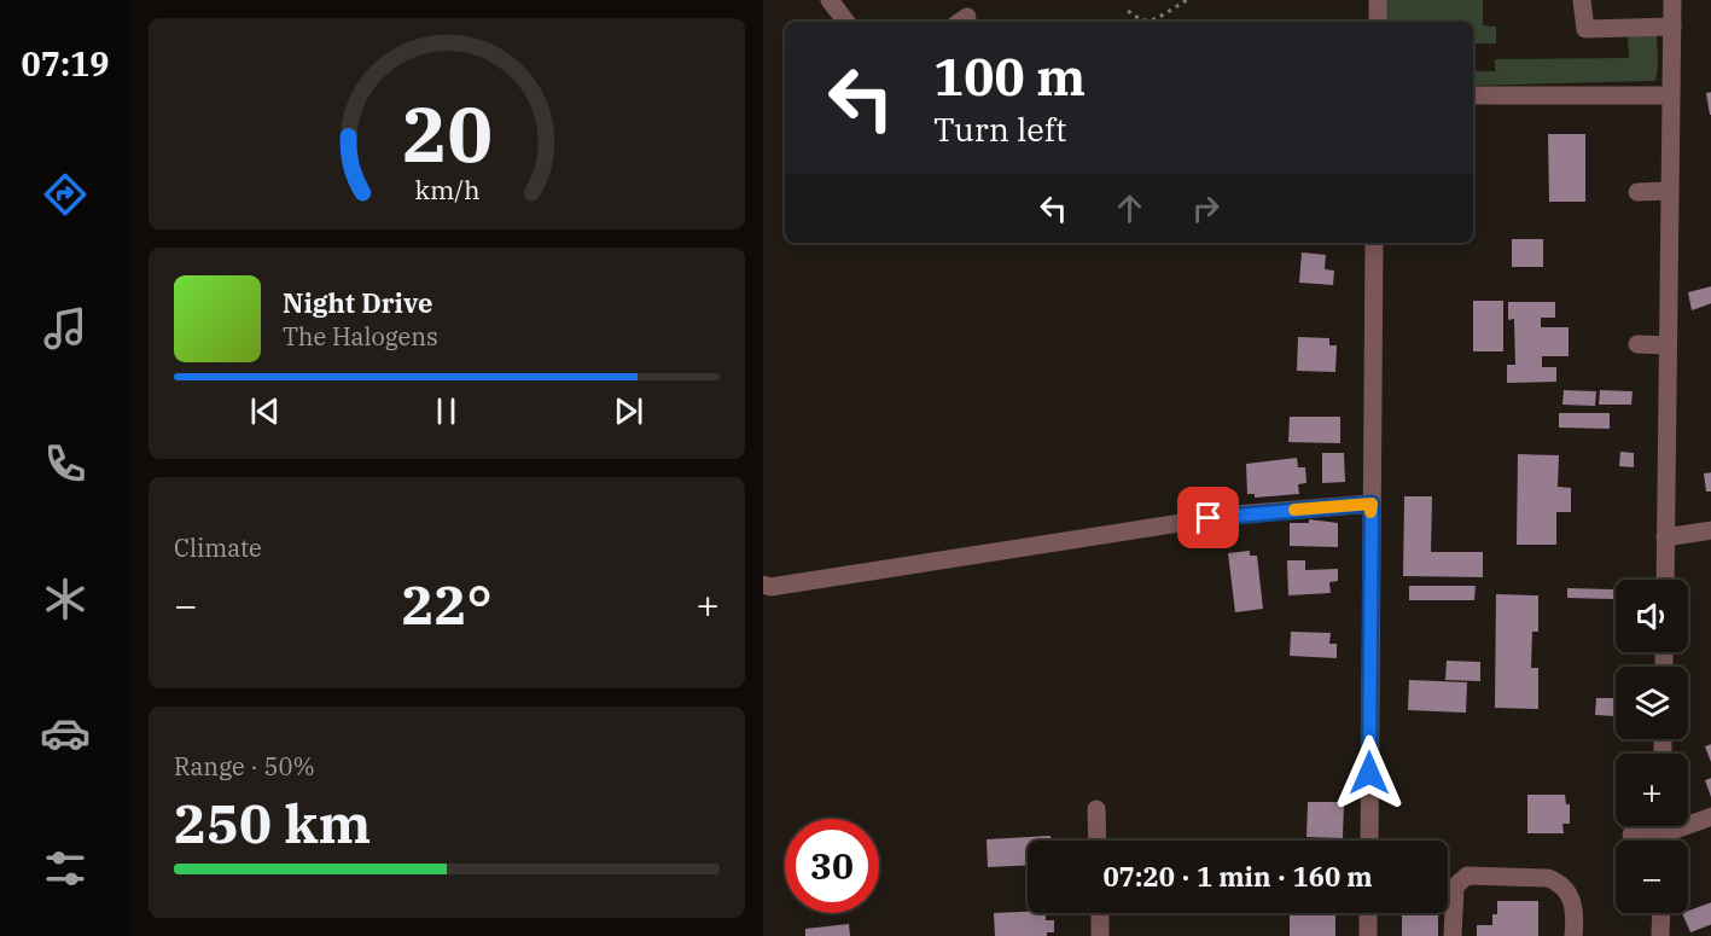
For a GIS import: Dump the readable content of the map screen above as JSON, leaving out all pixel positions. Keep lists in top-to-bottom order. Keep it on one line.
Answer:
{"page":{"tabs":"07:19","turn":["100 m","Turn left"],"song":["Night Drive","The Halogens"],"tile":["Climate",["Range · 50%","250 km"]],"heat":["−","22°","+"],"map_buttons":["+","−"],"limit":"30","trip":"07:20 · 1 min · 160 m","gauge":["20","km/h"]}}
